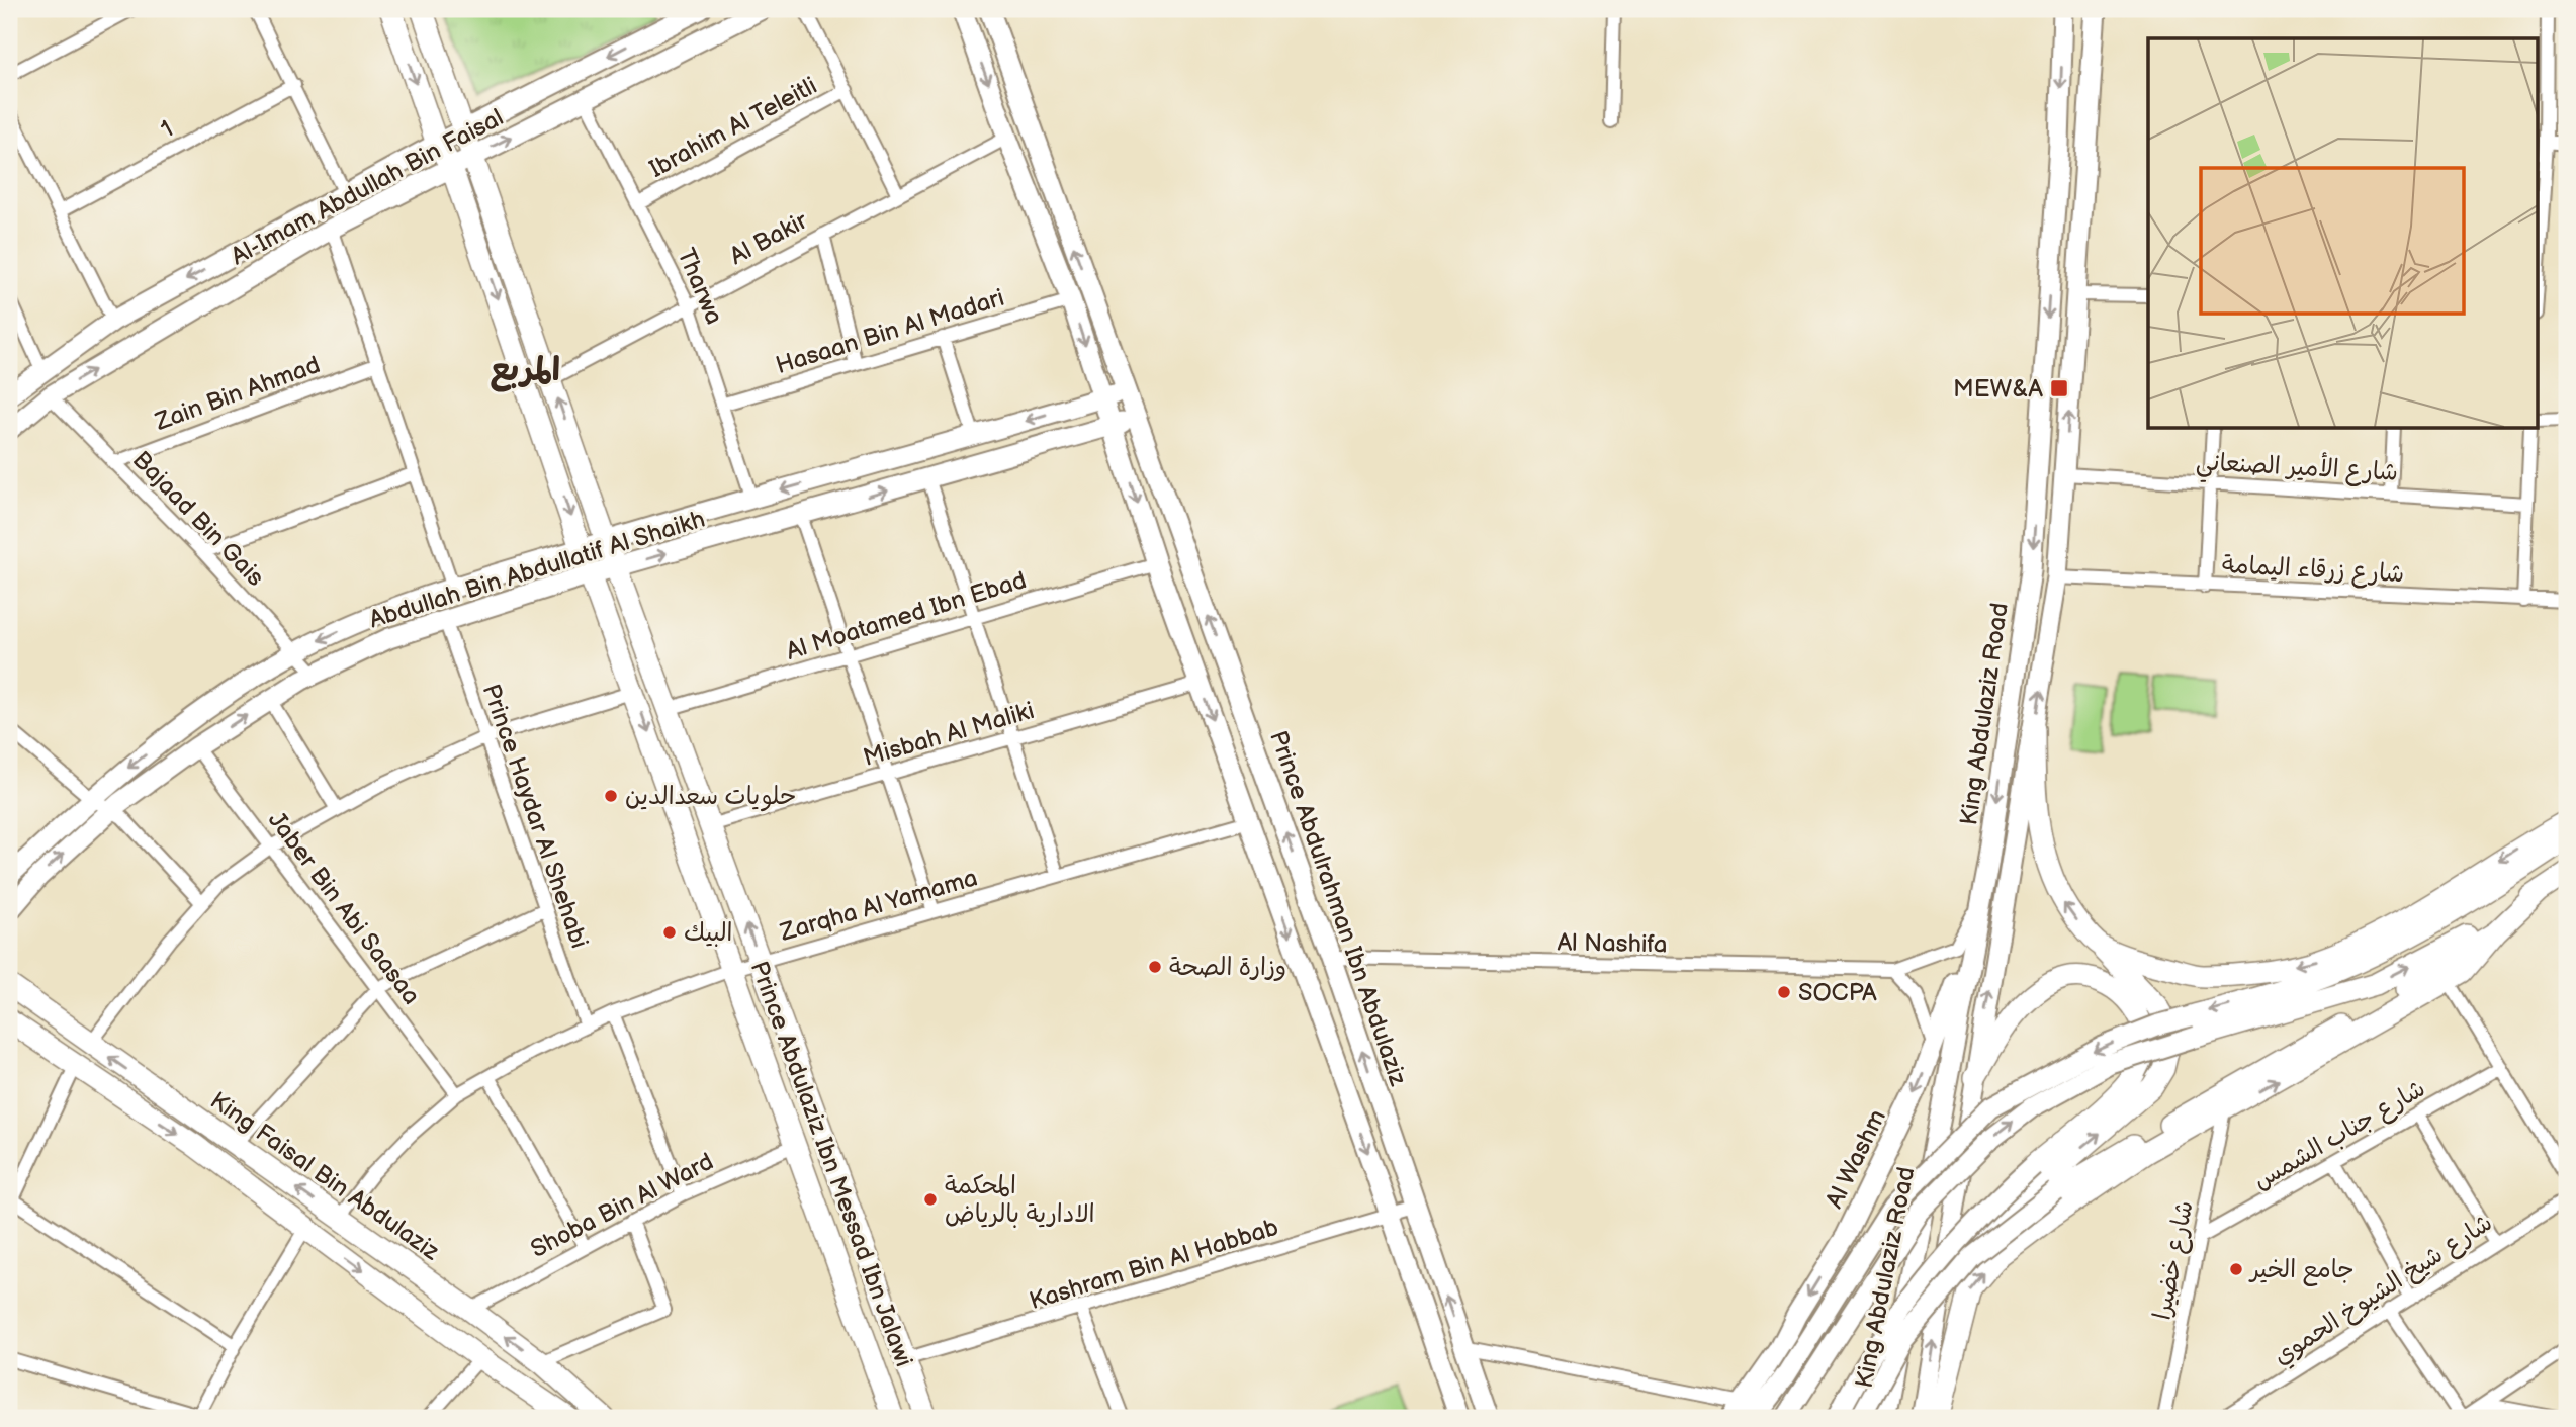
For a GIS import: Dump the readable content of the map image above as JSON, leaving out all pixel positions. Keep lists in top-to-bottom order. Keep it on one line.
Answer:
{"streets":{"main road":["Prince Abdulaziz Ibn Messad Ibn Jalawi","King Faisal Bin Abdulaziz"],"street":["Ibrahim Al Teleitli","1","Al-Imam Abdullah Bin Faisal","Al Bakir","Tharwa","Hasaan Bin Al Madari","Zain Bin Ahmad","شارع الأمير الصنعاني","Bajaad Bin Gais","Abdullah Bin Abdullatif Al Shaikh","شارع زرقاء اليمامة","Al Moatamed Ibn Ebad","King Abdulaziz Road","Misbah Al Maliki","Prince Haydar Al Shehabi","Zarqha Al Yamama","Jaber Bin Abi Saasaa","Prince Abdulrahman Ibn Abdulaziz","Al Nashifa","شارع جناب الشمس","Al Washm","Shoba Bin Al Ward","شارع خضيرا","Kashram Bin Al Habbab","شارع شيخ الشيوخ الحموي"]},"crossings":[["Ibrahim Al Teleitli","Tharwa"],["Al-Imam Abdullah Bin Faisal","Tharwa"],["Al-Imam Abdullah Bin Faisal","Bajaad Bin Gais"],["Al-Imam Abdullah Bin Faisal","Prince Abdulaziz Ibn Messad Ibn Jalawi"],["Al Bakir","Tharwa"],["Al Bakir","Prince Abdulaziz Ibn Messad Ibn Jalawi"],["Tharwa","Hasaan Bin Al Madari"],["Tharwa","Abdullah Bin Abdullatif Al Shaikh"],["Zain Bin Ahmad","Bajaad Bin Gais"],["شارع الأمير الصنعاني","King Abdulaziz Road"],["Bajaad Bin Gais","Abdullah Bin Abdullatif Al Shaikh"],["Abdullah Bin Abdullatif Al Shaikh","Prince Haydar Al Shehabi"],["Abdullah Bin Abdullatif Al Shaikh","Jaber Bin Abi Saasaa"],["Abdullah Bin Abdullatif Al Shaikh","Prince Abdulrahman Ibn Abdulaziz"],["Abdullah Bin Abdullatif Al Shaikh","Prince Abdulaziz Ibn Messad Ibn Jalawi"],["شارع زرقاء اليمامة","King Abdulaziz Road"],["Al Moatamed Ibn Ebad","Prince Abdulaziz Ibn Messad Ibn Jalawi"],["King Abdulaziz Road","Al Washm"],["Misbah Al Maliki","Prince Abdulaziz Ibn Messad Ibn Jalawi"],["Prince Haydar Al Shehabi","Zarqha Al Yamama"],["Zarqha Al Yamama","Jaber Bin Abi Saasaa"],["Zarqha Al Yamama","Prince Abdulaziz Ibn Messad Ibn Jalawi"],["Zarqha Al Yamama","King Faisal Bin Abdulaziz"],["Prince Abdulrahman Ibn Abdulaziz","Al Nashifa"],["Prince Abdulrahman Ibn Abdulaziz","Kashram Bin Al Habbab"],["شارع جناب الشمس","شارع خضيرا"],["Prince Abdulaziz Ibn Messad Ibn Jalawi","Shoba Bin Al Ward"],["Prince Abdulaziz Ibn Messad Ibn Jalawi","Kashram Bin Al Habbab"],["King Faisal Bin Abdulaziz","Shoba Bin Al Ward"]],"districts":["المربع"],"places":{"transit":["MEW&A"],"other":["حلويات سعدالدين","البيك","وزارة الصحة","SOCPA","المحكمة الادارية بالرياض","جامع الخير"]}}
